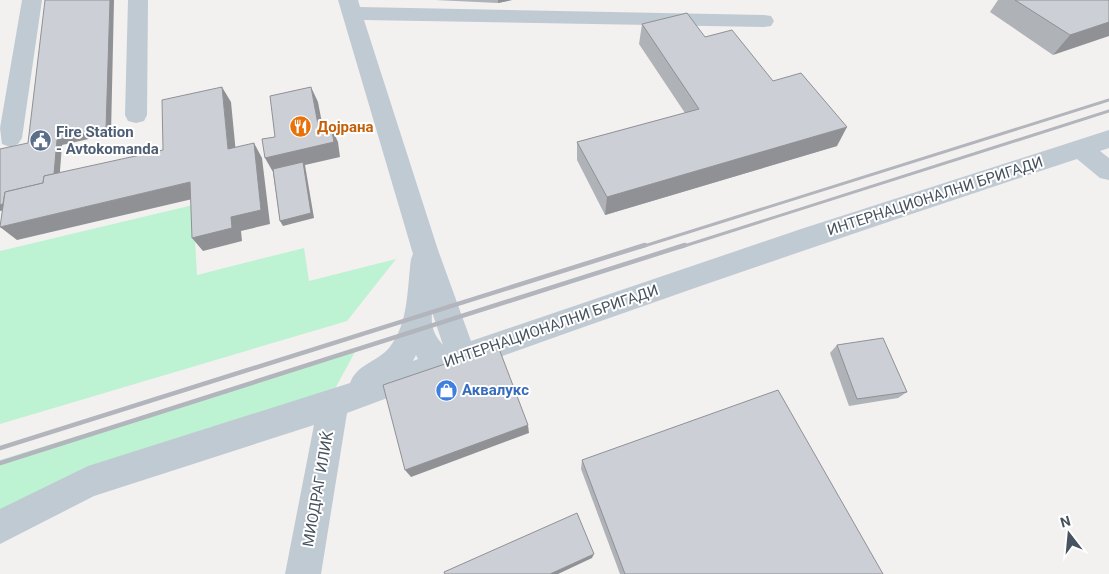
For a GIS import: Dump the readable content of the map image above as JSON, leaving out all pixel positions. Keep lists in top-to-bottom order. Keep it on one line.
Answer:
{"streets":{"street":["ИНТЕРНАЦИОНАЛНИ БРИГАДИ","МИОДРАГ ИЛИЌ"]},"crossings":[["ИНТЕРНАЦИОНАЛНИ БРИГАДИ","МИОДРАГ ИЛИЌ"]],"places":{"restaurant":["Дојрана"],"public building":["Fire Station - Avtokomanda"],"shop":["Аквалукс"]},"north":"top"}
